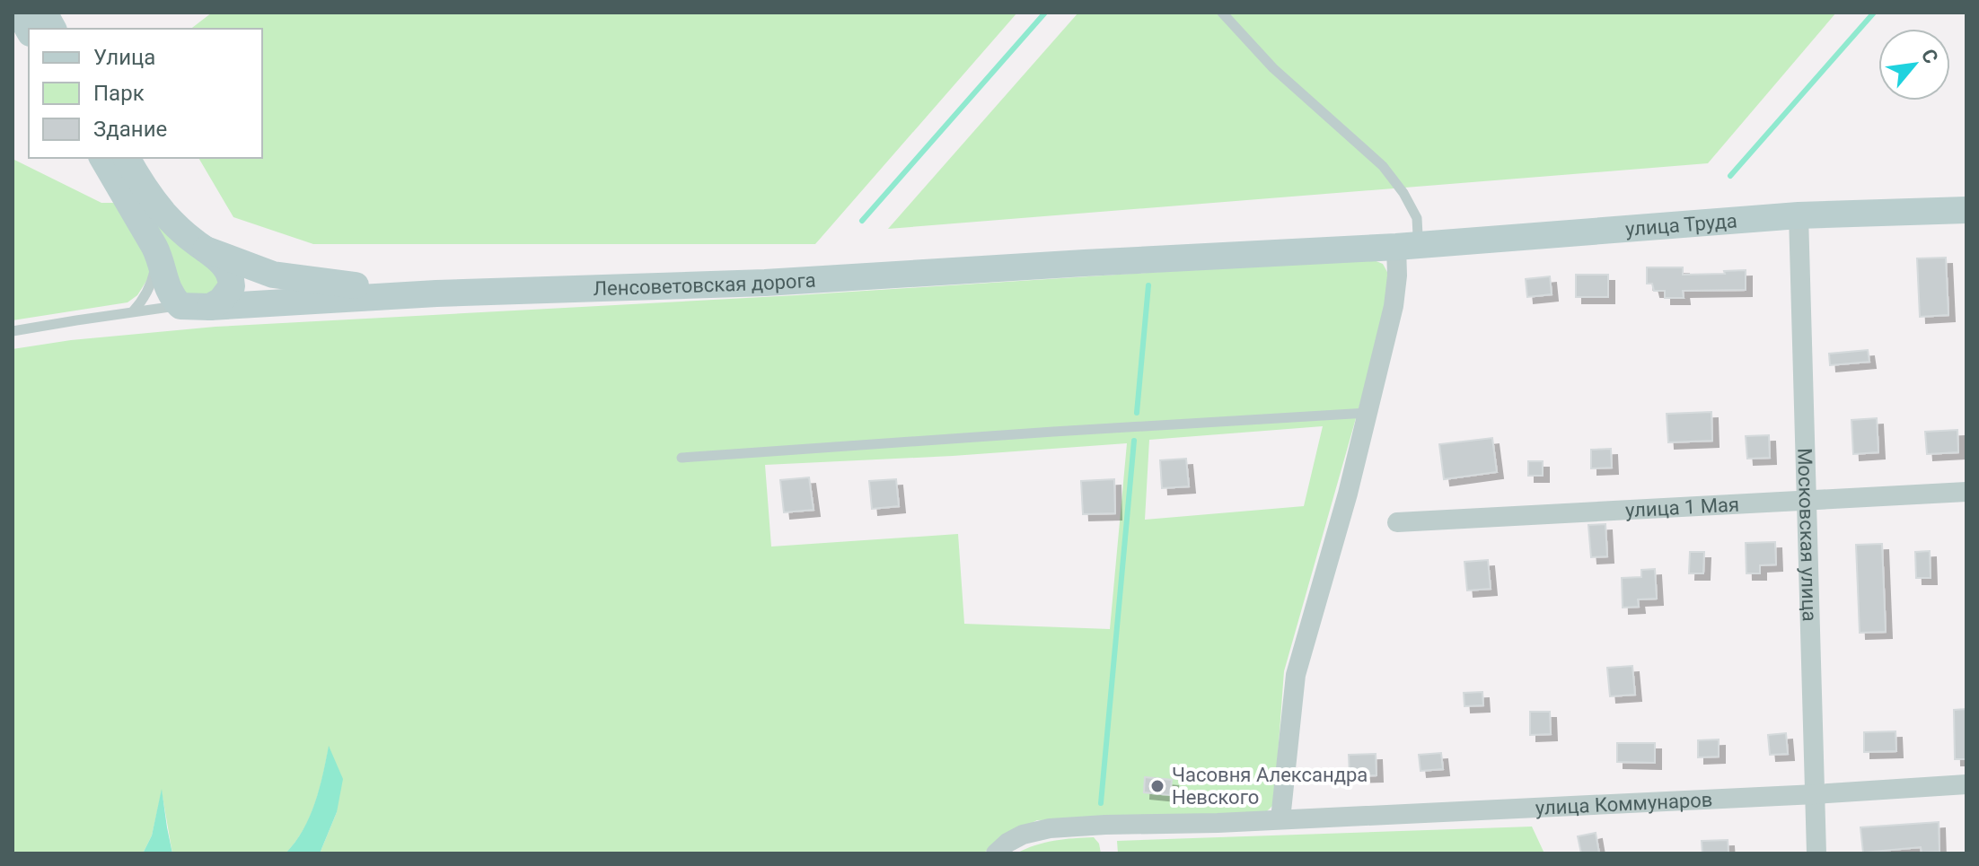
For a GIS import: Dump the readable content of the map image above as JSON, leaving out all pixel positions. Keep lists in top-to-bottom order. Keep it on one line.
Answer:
{"streets":{"street":["улица Труда","Ленсоветовская дорога","улица 1 Мая","Московская улица","улица Коммунаров"]},"crossings":[["улица Труда","Ленсоветовская дорога"],["улица Труда","Московская улица"],["улица 1 Мая","Московская улица"],["Московская улица","улица Коммунаров"]],"places":["Часовня Александра Невского"],"legend":["Улица","Парк","Здание"],"north":"top right"}
